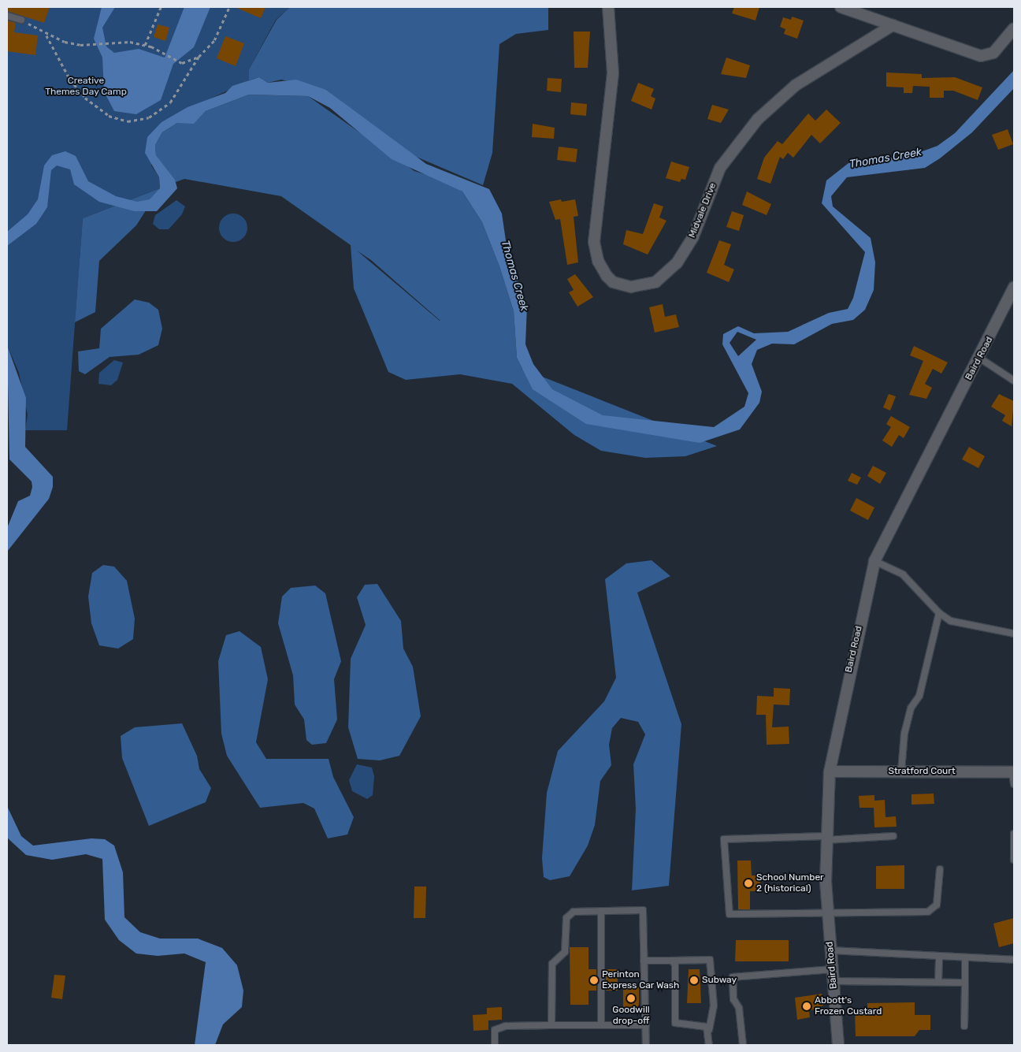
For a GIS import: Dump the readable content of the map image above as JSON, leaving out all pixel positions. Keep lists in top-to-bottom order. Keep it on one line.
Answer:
{"streets":{"street":["Midvale Drive","Baird Road","Stratford Court"]},"crossings":[["Baird Road","Stratford Court"]],"water":["Thomas Creek"],"parks":["Creative Themes Day Camp"],"places":["School Number 2 (historical)","Perinton Express Car Wash","Subway","Goodwill drop-off","Abbott's Frozen Custard"]}
